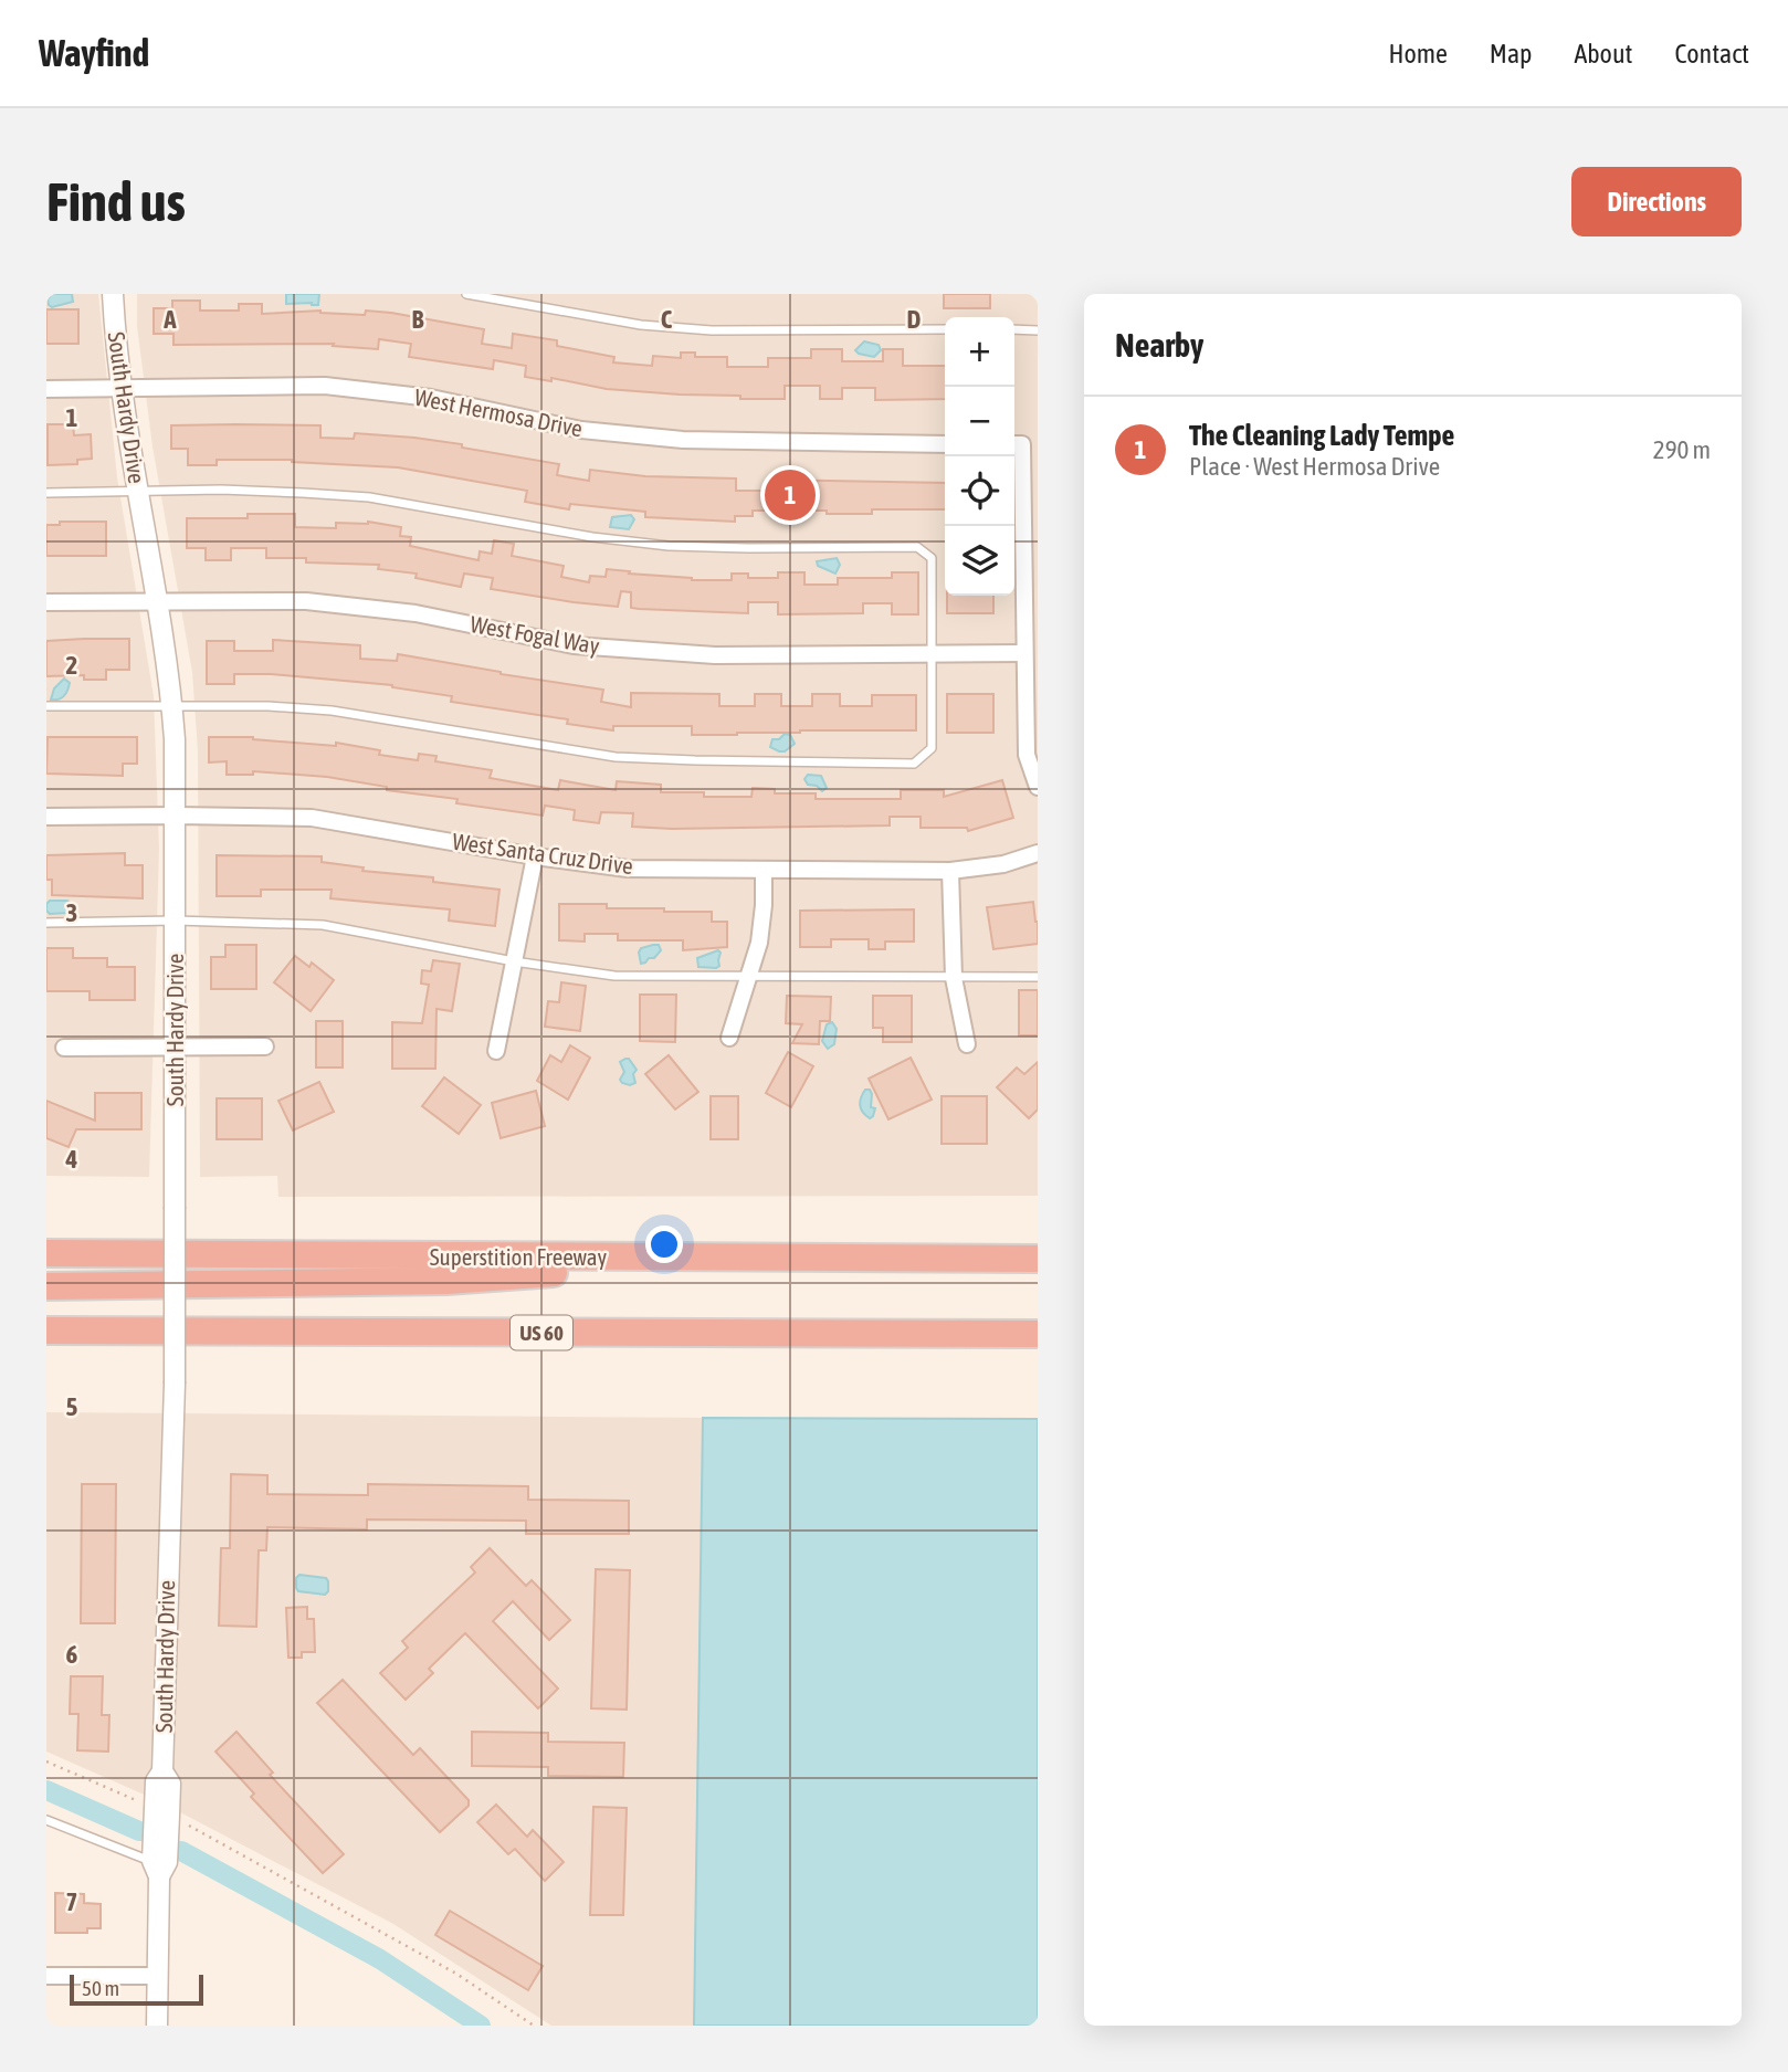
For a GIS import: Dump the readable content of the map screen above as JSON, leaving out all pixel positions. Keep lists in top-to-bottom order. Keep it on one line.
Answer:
{"streets":{"highway":["Superstition Freeway","US 60"],"street":["South Hardy Drive","West Hermosa Drive","West Fogal Way","West Santa Cruz Drive"]},"crossings":[["South Hardy Drive","West Hermosa Drive"],["South Hardy Drive","West Fogal Way"],["South Hardy Drive","West Santa Cruz Drive"]],"scale_bar":"50 m","page":{"header":"Wayfind","nav":["Home","Map","About","Contact"],"buttons":"Directions","title":"Find us","heading":"Nearby","map_buttons":["+","−"],"list":[{"mark":"1","name":"The Cleaning Lady Tempe","note":"Place · West Hermosa Drive","value":"290 m"}],"pins":"1","scale":"50 m"},"grid":{"columns":["A","B","C","D"],"rows":["1","2","3","4","5","6","7"]}}
